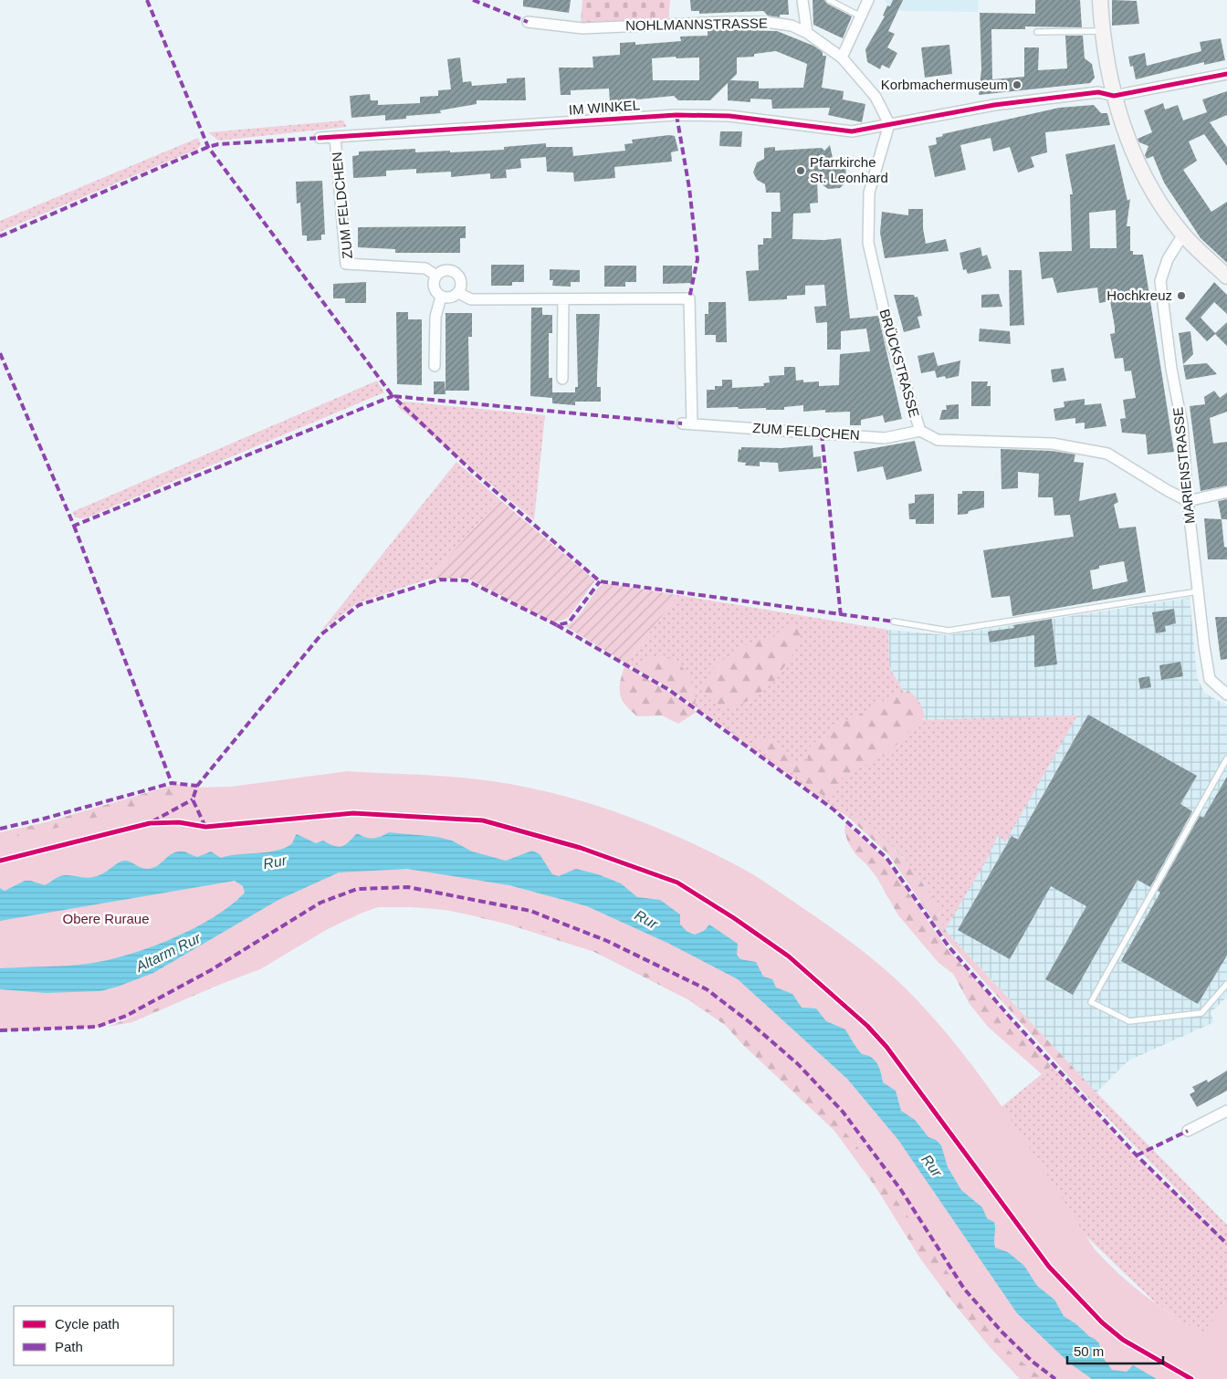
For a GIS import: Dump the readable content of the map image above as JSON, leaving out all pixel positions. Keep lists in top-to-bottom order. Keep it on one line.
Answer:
{"streets":{"street":["NOHLMANNSTRASSE","IM WINKEL","ZUM FELDCHEN","BRÜCKSTRASSE","MARIENSTRASSE"]},"crossings":[["NOHLMANNSTRASSE","IM WINKEL"],["NOHLMANNSTRASSE","BRÜCKSTRASSE"],["IM WINKEL","ZUM FELDCHEN"],["IM WINKEL","BRÜCKSTRASSE"],["ZUM FELDCHEN","BRÜCKSTRASSE"],["BRÜCKSTRASSE","MARIENSTRASSE"]],"water":["Rur","Altarm Rur"],"parks":["Obere Ruraue"],"places":["Korbmachermuseum","Pfarrkirche St. Leonhard","Hochkreuz"],"legend":["Cycle path","Path"],"scale_bar":"50 m"}
